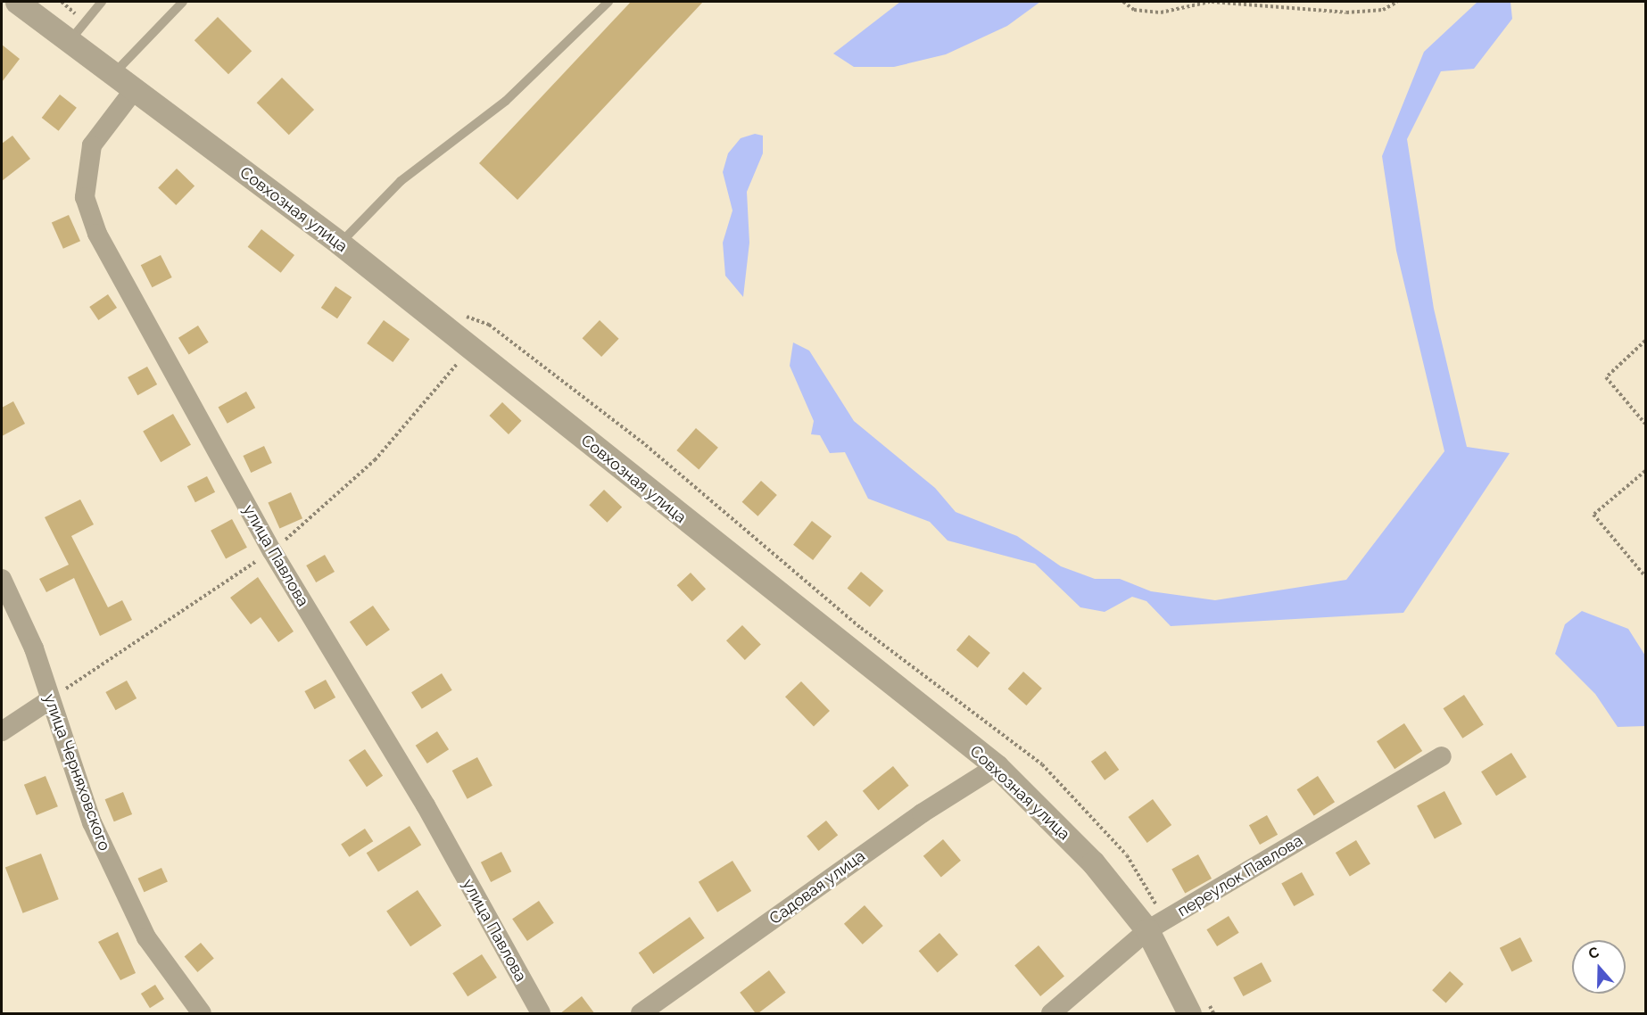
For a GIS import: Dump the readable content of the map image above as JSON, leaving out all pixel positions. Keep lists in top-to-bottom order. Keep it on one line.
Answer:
{"streets":{"street":["Совхозная улица","улица Павлова","улица Черняховского","переулок Павлова","Садовая улица"]},"crossings":[["Совхозная улица","улица Павлова"],["Совхозная улица","переулок Павлова"],["Совхозная улица","Садовая улица"]],"north":"top"}
